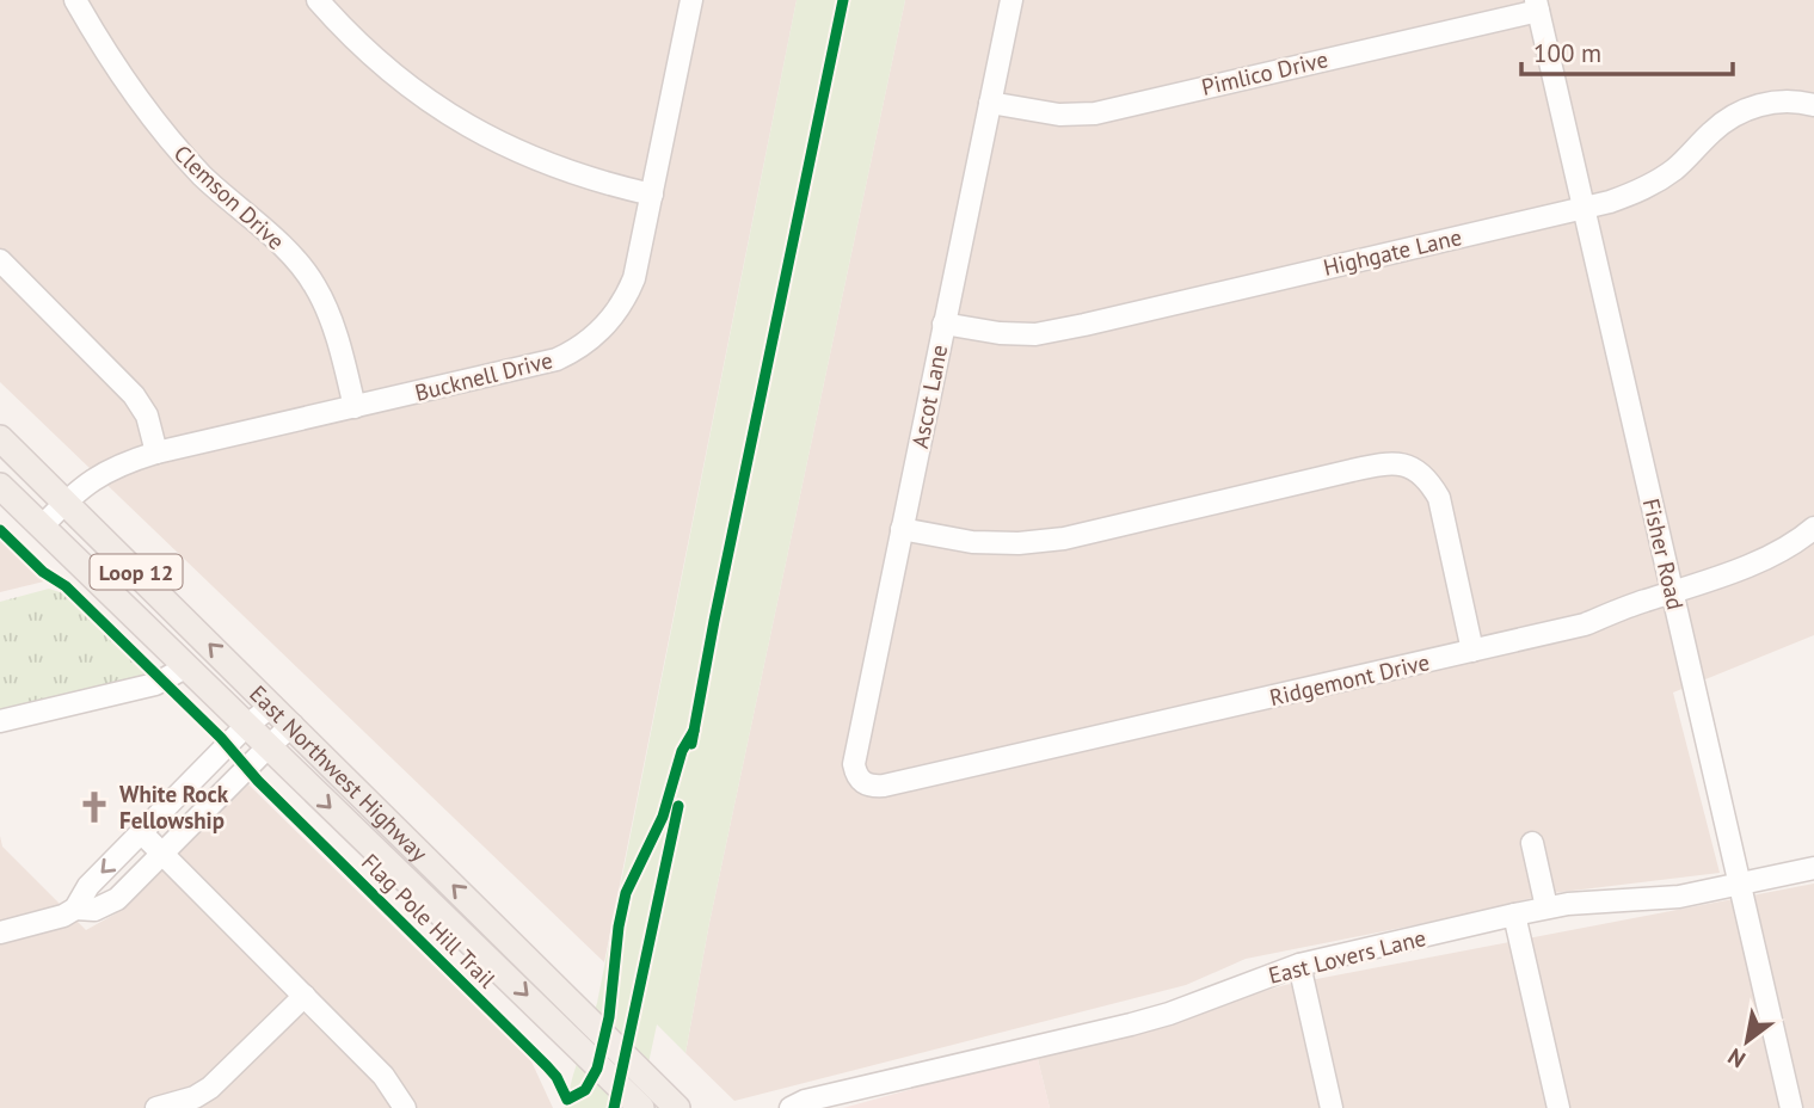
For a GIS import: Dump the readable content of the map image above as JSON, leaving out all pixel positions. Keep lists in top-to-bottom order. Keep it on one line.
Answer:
{"streets":{"main road":["Loop 12","East Northwest Highway"],"street":["Pimlico Drive","Clemson Drive","Highgate Lane","Bucknell Drive","Ascot Lane","Fisher Road","Ridgemont Drive","East Lovers Lane"],"cycle path":["Flag Pole Hill Trail"]},"crossings":[["Pimlico Drive","Ascot Lane"],["Pimlico Drive","Fisher Road"],["Clemson Drive","Bucknell Drive"],["Highgate Lane","Ascot Lane"],["Highgate Lane","Fisher Road"],["Bucknell Drive","East Northwest Highway"],["Ascot Lane","Ridgemont Drive"],["Fisher Road","Ridgemont Drive"],["Fisher Road","East Lovers Lane"]],"places":{"church":["White Rock Fellowship"]},"scale_bar":"100 m","north":"bottom left"}
